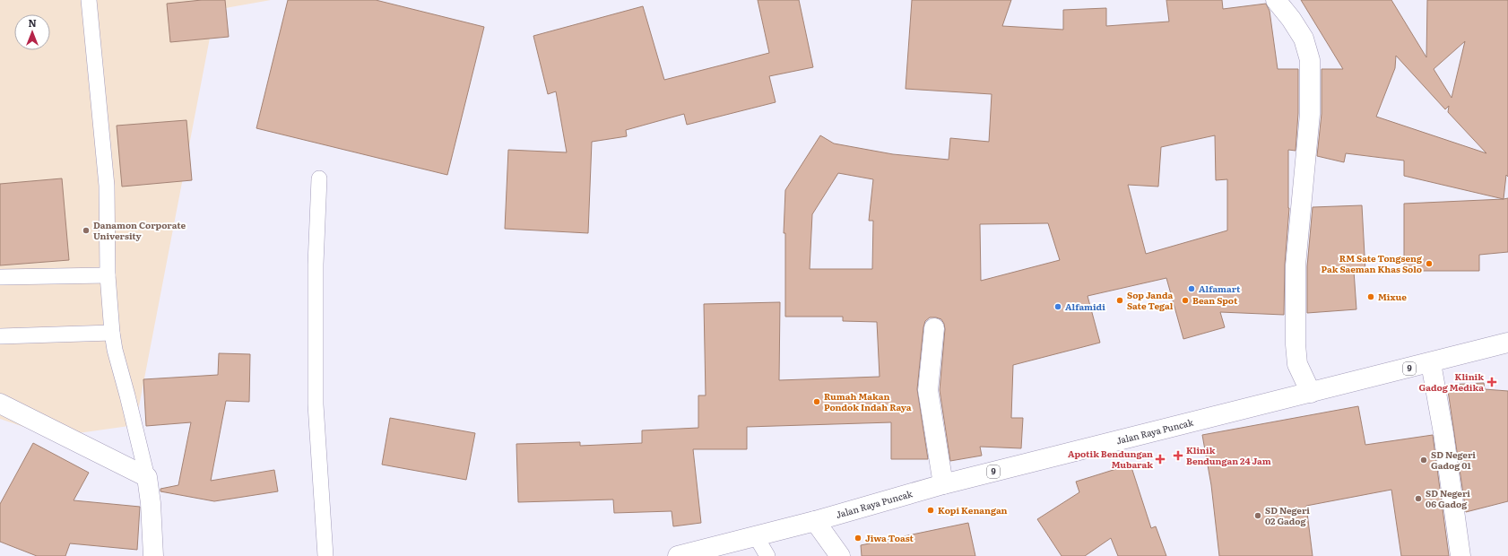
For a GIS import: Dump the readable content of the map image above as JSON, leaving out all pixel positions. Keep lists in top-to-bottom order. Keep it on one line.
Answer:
{"streets":{"main road":["9","Jalan Raya Puncak"]},"places":{"other":["Danamon Corporate University","RM Sate Tongseng Pak Saeman Khas Solo","Alfamart","Mixue","Sop Janda Sate Tegal","Bean Spot","Alfamidi","Rumah Makan Pondok Indah Raya","SD Negeri Gadog 01","SD Negeri 06 Gadog","Kopi Kenangan","SD Negeri 02 Gadog","Jiwa Toast"],"health":["Klinik Gadog Medika","Klinik Bendungan 24 Jam","Apotik Bendungan Mubarak"]},"north":"top"}
